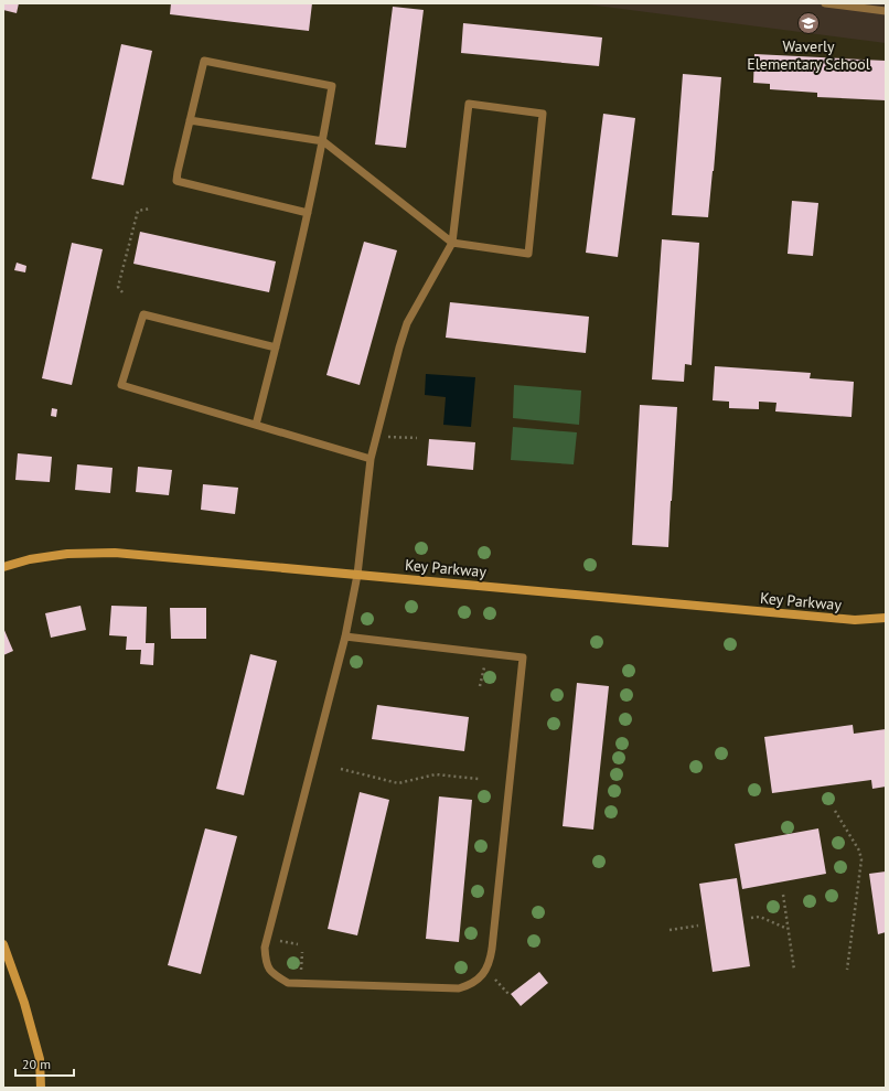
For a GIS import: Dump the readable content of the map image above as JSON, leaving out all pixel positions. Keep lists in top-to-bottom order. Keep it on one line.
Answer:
{"streets":{"street":["Key Parkway"]},"places":{"school or university":["Waverly Elementary School"]},"scale_bar":"20 m"}
